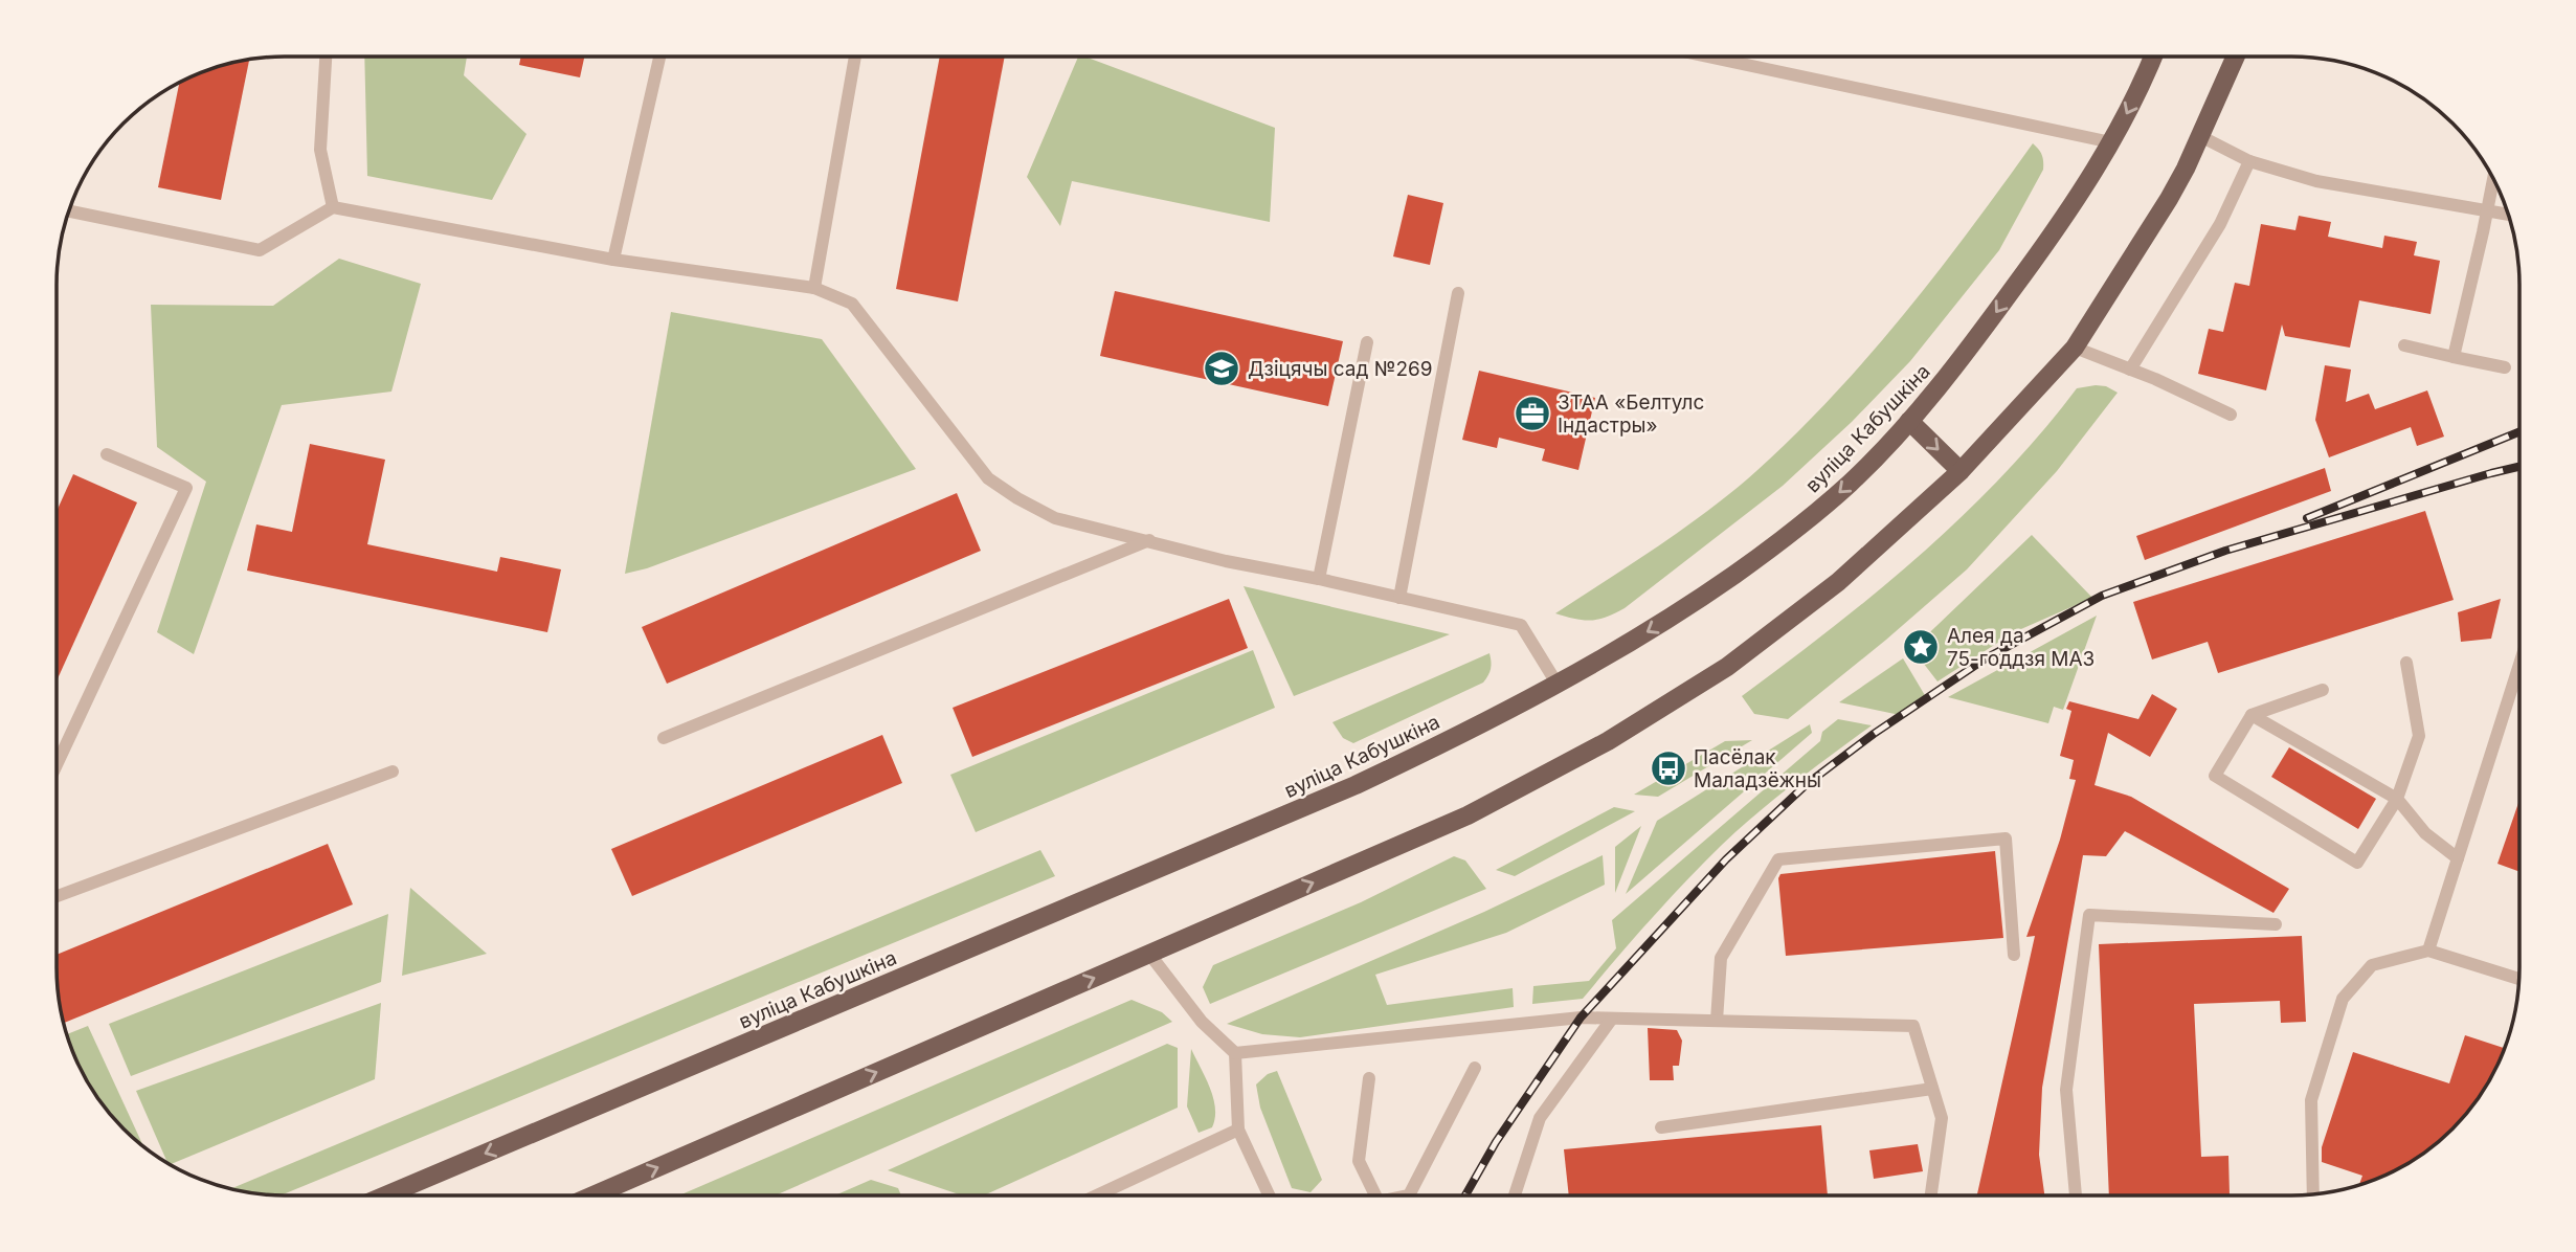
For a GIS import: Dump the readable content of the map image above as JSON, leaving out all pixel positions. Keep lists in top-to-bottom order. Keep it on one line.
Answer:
{"streets":{"main road":["вуліца Кабушкіна"]},"places":{"school or university":["Дзіцячы сад №269"],"office":["ЗТАА «Белтулс Iндастры»"],"place":["Алея да 75-годдзя МАЗ"],"bus stop":["Пасёлак Маладзёжны"]}}
